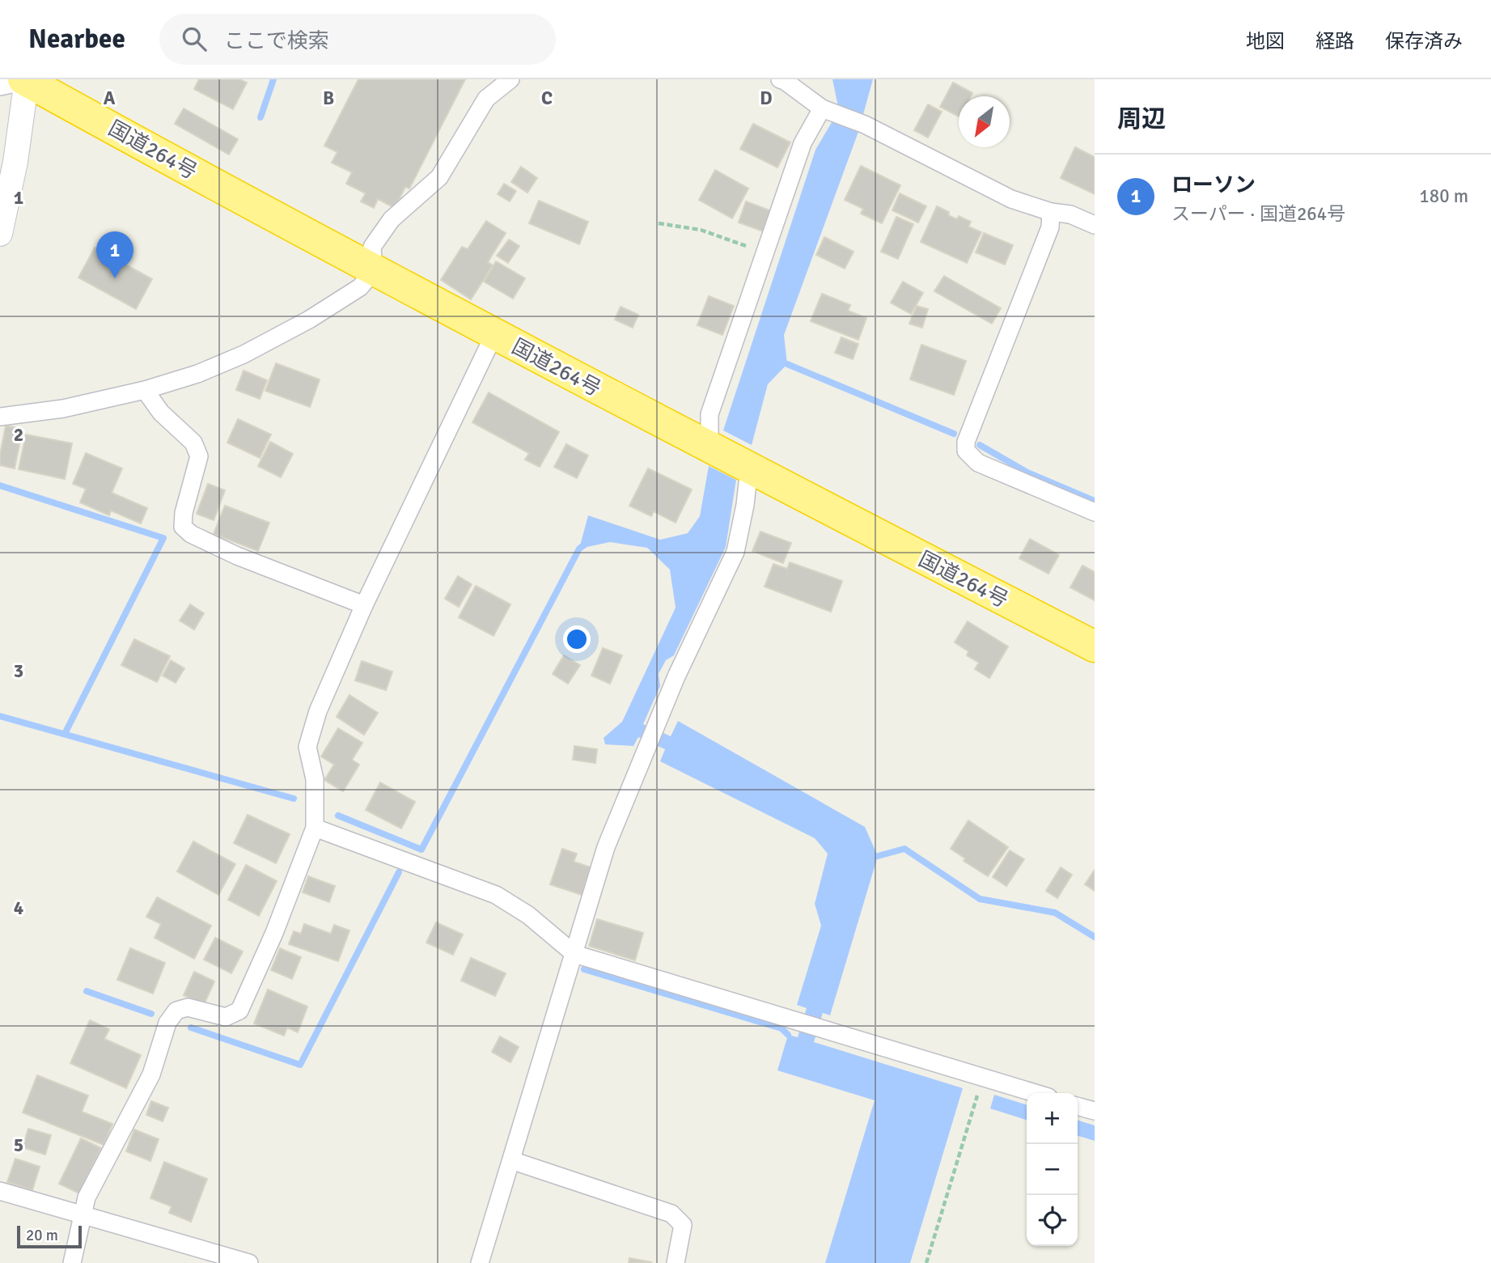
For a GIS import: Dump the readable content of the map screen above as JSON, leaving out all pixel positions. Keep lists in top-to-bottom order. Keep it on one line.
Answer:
{"streets":{"highway":["国道264号"]},"scale_bar":"20 m","north":"bottom left","page":{"header":"Nearbee","search":"ここで検索","nav":["地図","経路","保存済み"],"heading":"周辺","list":[{"mark":"1","name":"ローソン","note":"スーパー · 国道264号","value":"180 m"}],"pins":"1","map_buttons":["+","−"],"scale":"20 m"},"grid":{"columns":["A","B","C","D"],"rows":["1","2","3","4","5"]}}
